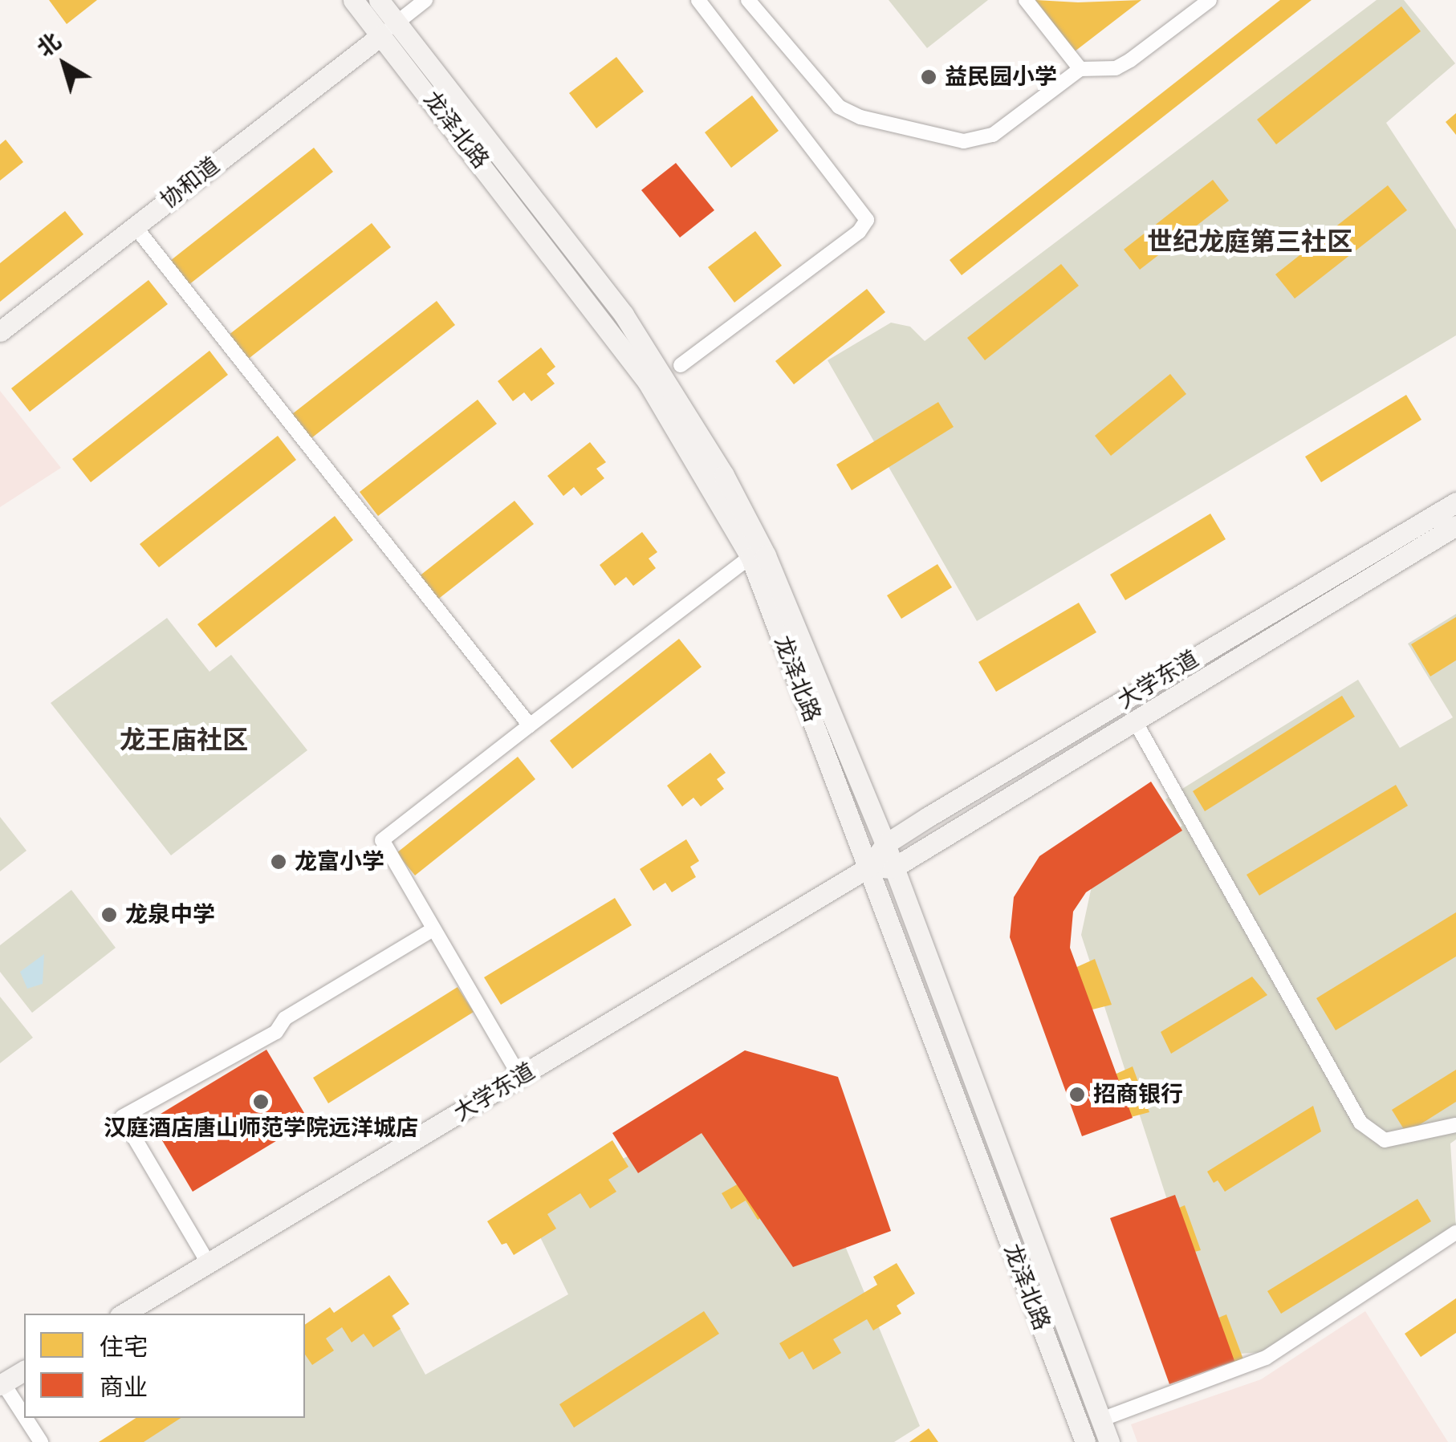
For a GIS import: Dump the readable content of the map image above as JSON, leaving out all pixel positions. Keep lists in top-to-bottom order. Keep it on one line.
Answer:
{"streets":{"main road":["龙泽北路","协和道","大学东道"]},"crossings":[["龙泽北路","协和道"],["龙泽北路","大学东道"]],"districts":["世纪龙庭第三社区","龙王庙社区"],"places":["益民园小学","龙富小学","龙泉中学","招商银行","汉庭酒店唐山师范学院远洋城店"],"legend":["住宅","商业"],"north":"top left"}
